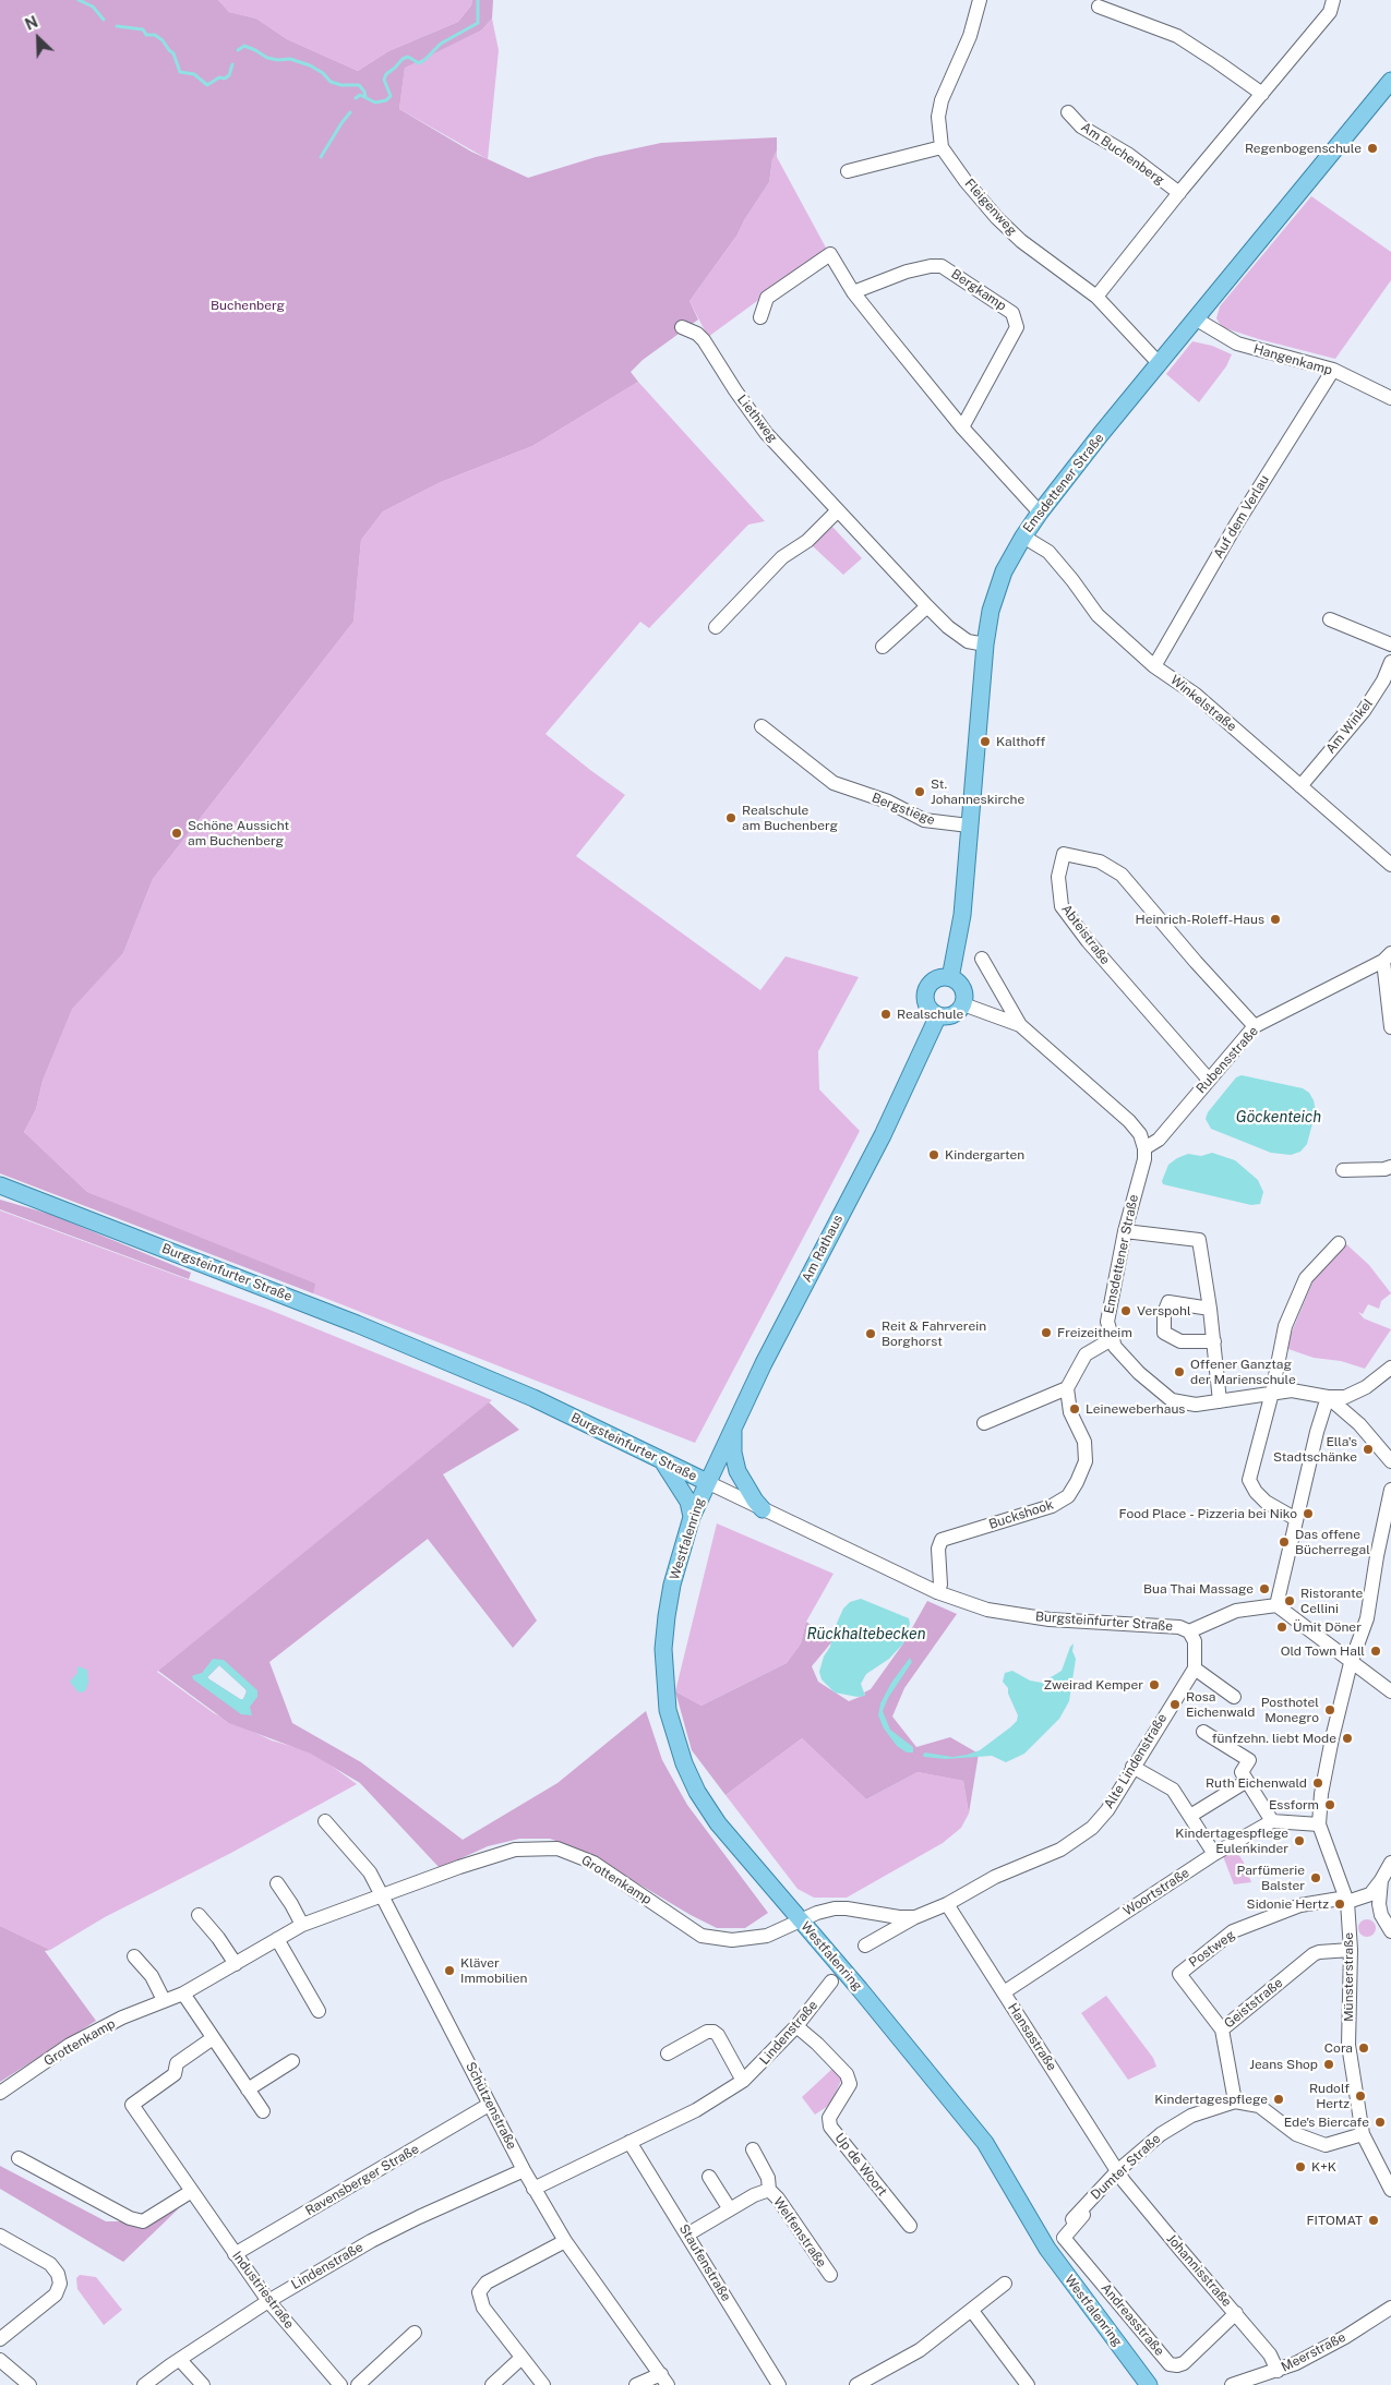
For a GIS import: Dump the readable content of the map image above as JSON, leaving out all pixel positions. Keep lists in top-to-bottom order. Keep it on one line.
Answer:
{"streets":{"main road":["Emsdettener Straße","Am Rathaus","Burgsteinfurter Straße","Westfalenring"],"street":["Am Buchenberg","Fleigenweg","Bergkamp","Hangenkamp","Liethweg","Auf dem Verlau","Winkelstraße","Am Winkel","Bergstiege","Abteistraße","Rubensstraße","Buckshook","Alte Lindenstraße","Grottenkamp","Woortstraße","Postweg","Münsterstraße","Geiststraße","Lindenstraße","Hansastraße","Schützenstraße","Up de Woort","Dumter Straße","Ravensberger Straße","Welfenstraße","Staufenstraße","Johannisstraße","Industriestraße","Andreasstraße","Meerstraße"]},"crossings":[["Am Buchenberg","Fleigenweg"],["Fleigenweg","Emsdettener Straße"],["Hangenkamp","Emsdettener Straße"],["Hangenkamp","Auf dem Verlau"],["Liethweg","Emsdettener Straße"],["Emsdettener Straße","Winkelstraße"],["Emsdettener Straße","Bergstiege"],["Emsdettener Straße","Rubensstraße"],["Emsdettener Straße","Am Rathaus"],["Auf dem Verlau","Winkelstraße"],["Winkelstraße","Am Winkel"],["Abteistraße","Rubensstraße"],["Am Rathaus","Burgsteinfurter Straße"],["Am Rathaus","Westfalenring"],["Burgsteinfurter Straße","Buckshook"],["Burgsteinfurter Straße","Westfalenring"],["Westfalenring","Alte Lindenstraße"],["Westfalenring","Grottenkamp"],["Alte Lindenstraße","Grottenkamp"],["Alte Lindenstraße","Hansastraße"],["Grottenkamp","Schützenstraße"],["Woortstraße","Hansastraße"],["Postweg","Münsterstraße"],["Postweg","Geiststraße"],["Münsterstraße","Geiststraße"],["Geiststraße","Dumter Straße"],["Lindenstraße","Schützenstraße"],["Lindenstraße","Up de Woort"],["Lindenstraße","Staufenstraße"],["Lindenstraße","Industriestraße"],["Hansastraße","Dumter Straße"],["Hansastraße","Johannisstraße"],["Schützenstraße","Ravensberger Straße"],["Dumter Straße","Johannisstraße"],["Dumter Straße","Andreasstraße"],["Ravensberger Straße","Industriestraße"],["Welfenstraße","Staufenstraße"],["Johannisstraße","Andreasstraße"],["Johannisstraße","Meerstraße"]],"water":["Göckenteich","Rückhaltebecken"],"parks":["Buchenberg"],"places":["Regenbogenschule","Kalthoff","St. Johanneskirche","Realschule am Buchenberg","Schöne Aussicht am Buchenberg","Heinrich-Roleff-Haus","Realschule","Kindergarten","Verspohl","Freizeitheim","Reit & Fahrverein Borghorst","Offener Ganztag der Marienschule","Leineweberhaus","Ella's Stadtschänke","Food Place - Pizzeria bei Niko","Das offene Bücherregal","Bua Thai Massage","Ristorante Cellini","Ümit Döner","Old Town Hall","Zweirad Kemper","Rosa Eichenwald","Posthotel Monegro","fünfzehn. liebt Mode","Ruth Eichenwald","Essform","Kindertagespflege Eulenkinder","Parfümerie Balster","Sidonie Hertz","Kläver Immobilien","Cora","Jeans Shop","Rudolf Hertz","Kindertagespflege","Ede's Biercafe","K+K","FITOMAT"],"north":"top left"}
